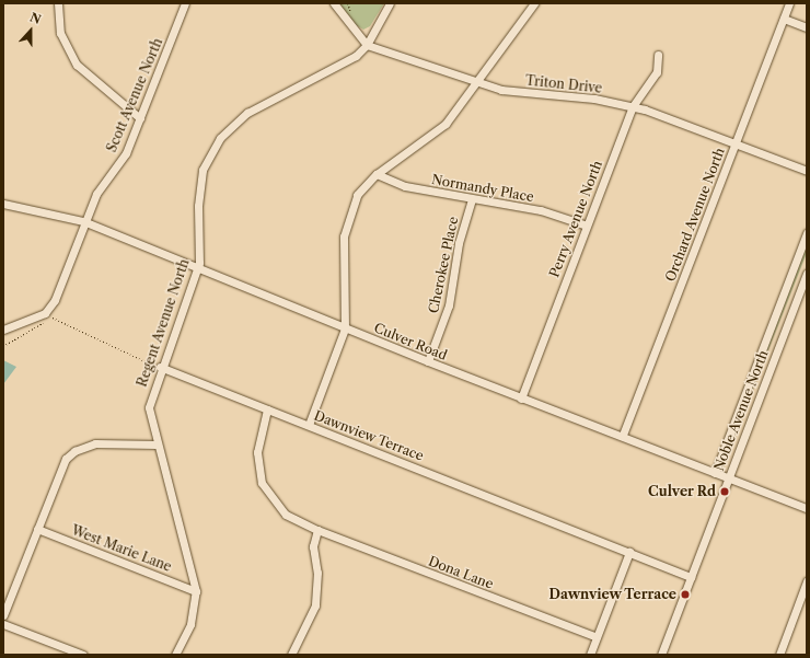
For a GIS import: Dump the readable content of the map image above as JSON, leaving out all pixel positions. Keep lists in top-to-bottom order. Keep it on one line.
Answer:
{"streets":{"street":["Triton Drive","Scott Avenue North","Normandy Place","Orchard Avenue North","Perry Avenue North","Cherokee Place","Regent Avenue North","Culver Road","Noble Avenue North","Dawnview Terrace","West Marie Lane","Dona Lane"]},"crossings":[["Triton Drive","Orchard Avenue North"],["Triton Drive","Perry Avenue North"],["Triton Drive","Regent Avenue North"],["Scott Avenue North","Culver Road"],["Normandy Place","Perry Avenue North"],["Normandy Place","Cherokee Place"],["Orchard Avenue North","Culver Road"],["Perry Avenue North","Culver Road"],["Cherokee Place","Culver Road"],["Regent Avenue North","Culver Road"],["Regent Avenue North","Dawnview Terrace"],["Regent Avenue North","West Marie Lane"],["Culver Road","Noble Avenue North"],["Noble Avenue North","Dawnview Terrace"],["Dawnview Terrace","Dona Lane"]],"places":["Culver Rd","Dawnview Terrace"],"north":"top"}
